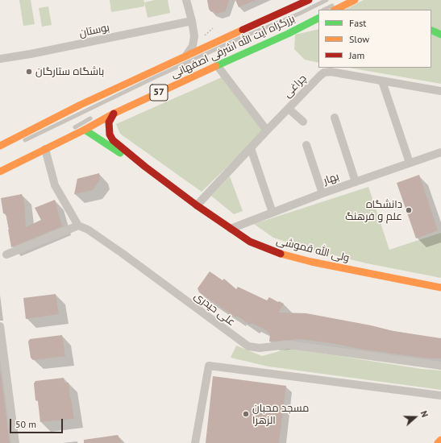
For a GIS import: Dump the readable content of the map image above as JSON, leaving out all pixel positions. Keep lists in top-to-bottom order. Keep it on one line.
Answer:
{"streets":{"main road":["بزرگراه آیت الله اشرفی اصفهانی","57","ولی الله قموشی"],"street":["بوستان","چراغی","بهار","علی حیدری"]},"crossings":[["بزرگراه آیت الله اشرفی اصفهانی","ولی الله قموشی"],["چراغی","ولی الله قموشی"],["بهار","ولی الله قموشی"]],"places":["باشگاه ستارگان","دانشگاه علم و فرهنگ","مسجد محبان الزهرا"],"legend":["Fast","Slow","Jam"],"scale_bar":"50 m","north":"right"}
